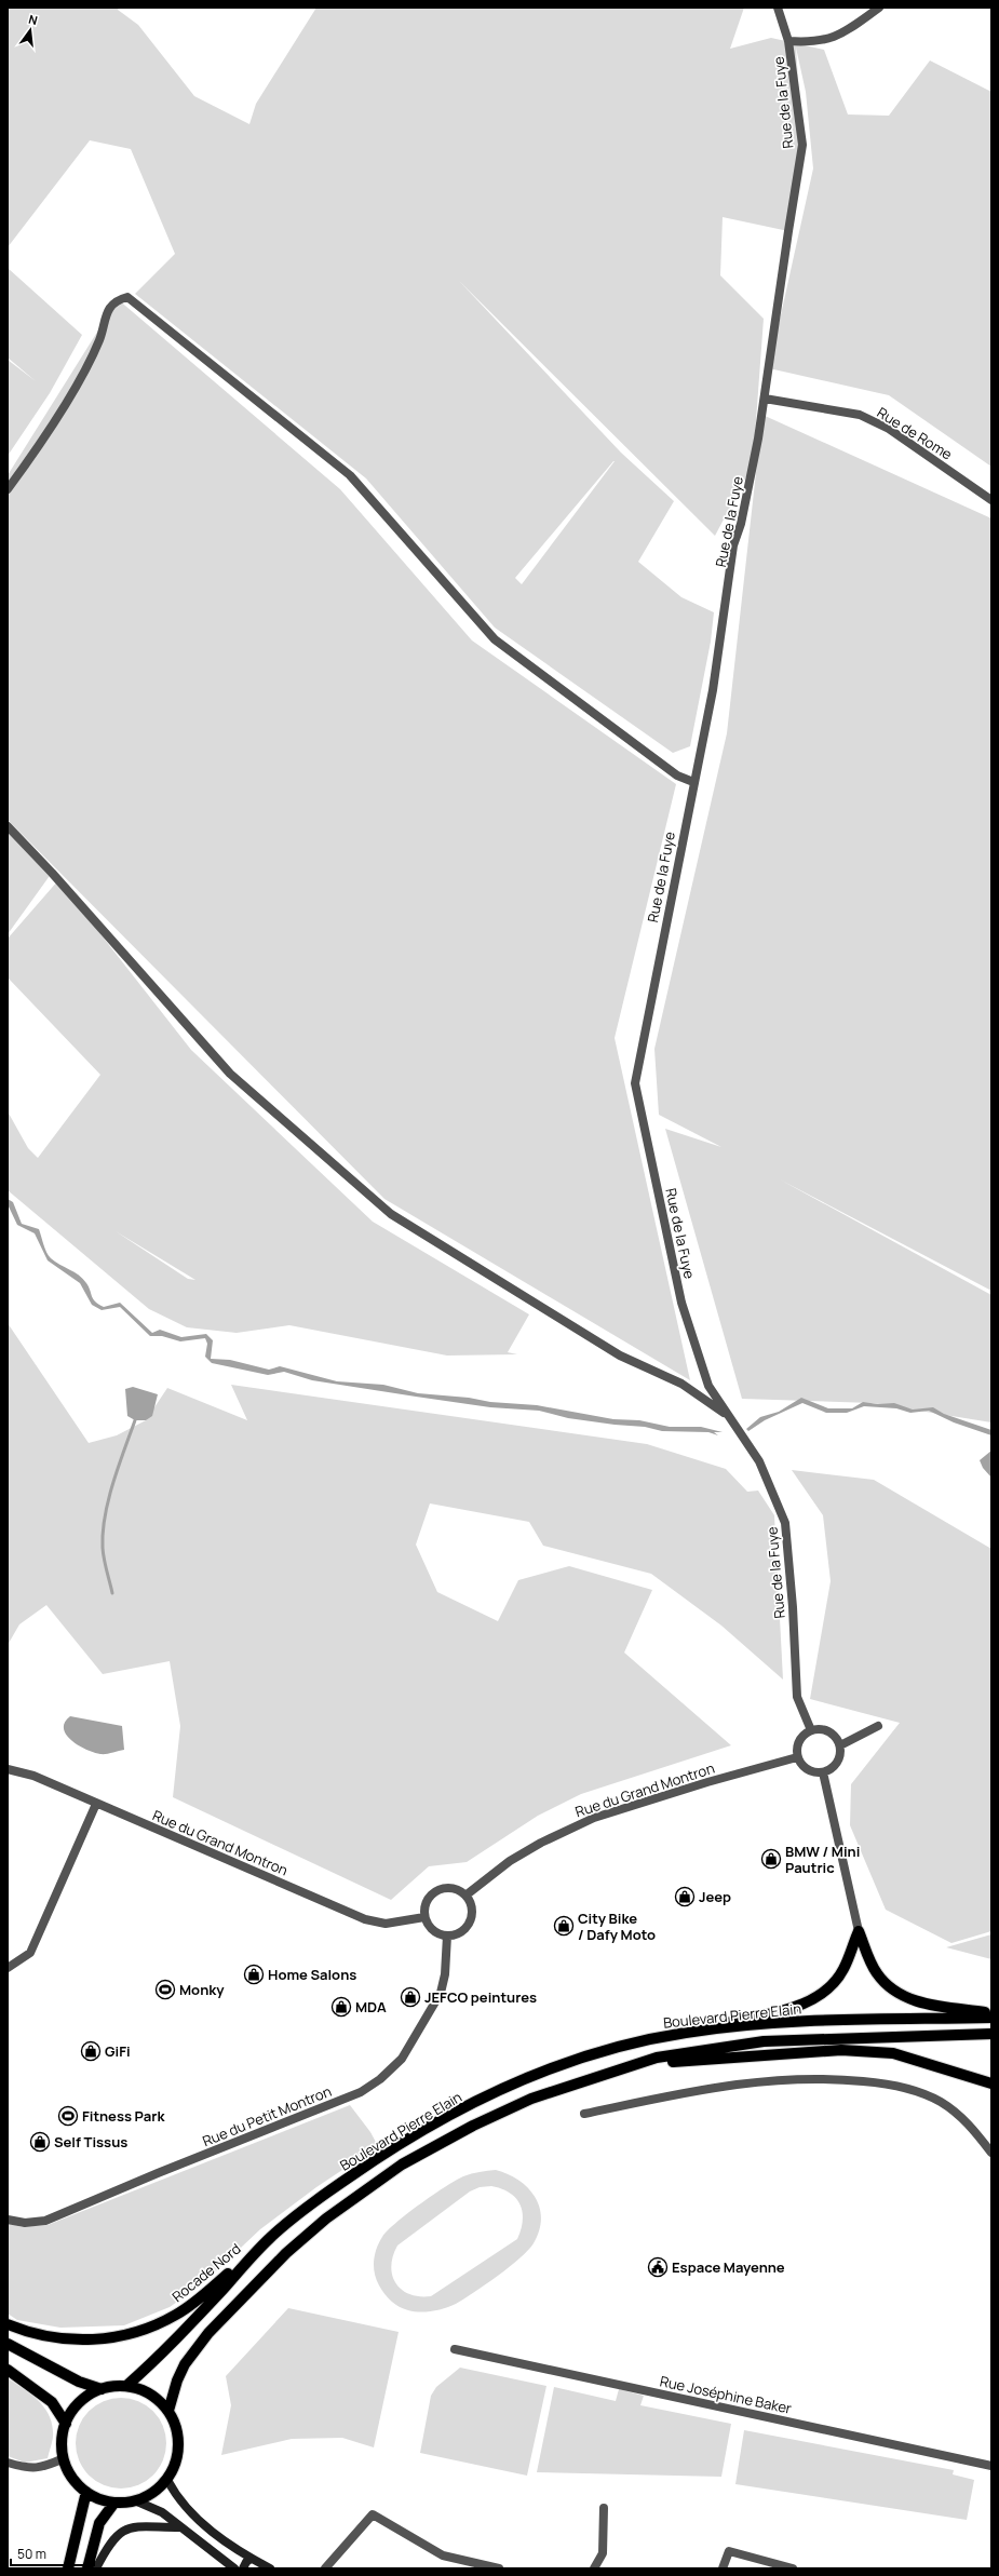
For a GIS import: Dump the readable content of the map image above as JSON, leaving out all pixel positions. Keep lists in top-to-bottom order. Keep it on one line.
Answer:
{"streets":{"main road":["Boulevard Pierre Elain","Rocade Nord"],"street":["Rue de la Fuye","Rue de Rome","Rue du Grand Montron","Rue du Petit Montron","Rue Joséphine Baker"]},"crossings":[["Rue de la Fuye","Rue de Rome"],["Rue de la Fuye","Rue du Grand Montron"],["Rue du Grand Montron","Rue du Petit Montron"],["Boulevard Pierre Elain","Rocade Nord"]],"places":{"shop":["BMW / Mini Pautric","Jeep","City Bike / Dafy Moto","Home Salons","JEFCO peintures","MDA","GiFi","Self Tissus"],"sports":["Monky","Fitness Park"],"public building":["Espace Mayenne"]},"scale_bar":"50 m","north":"top"}
